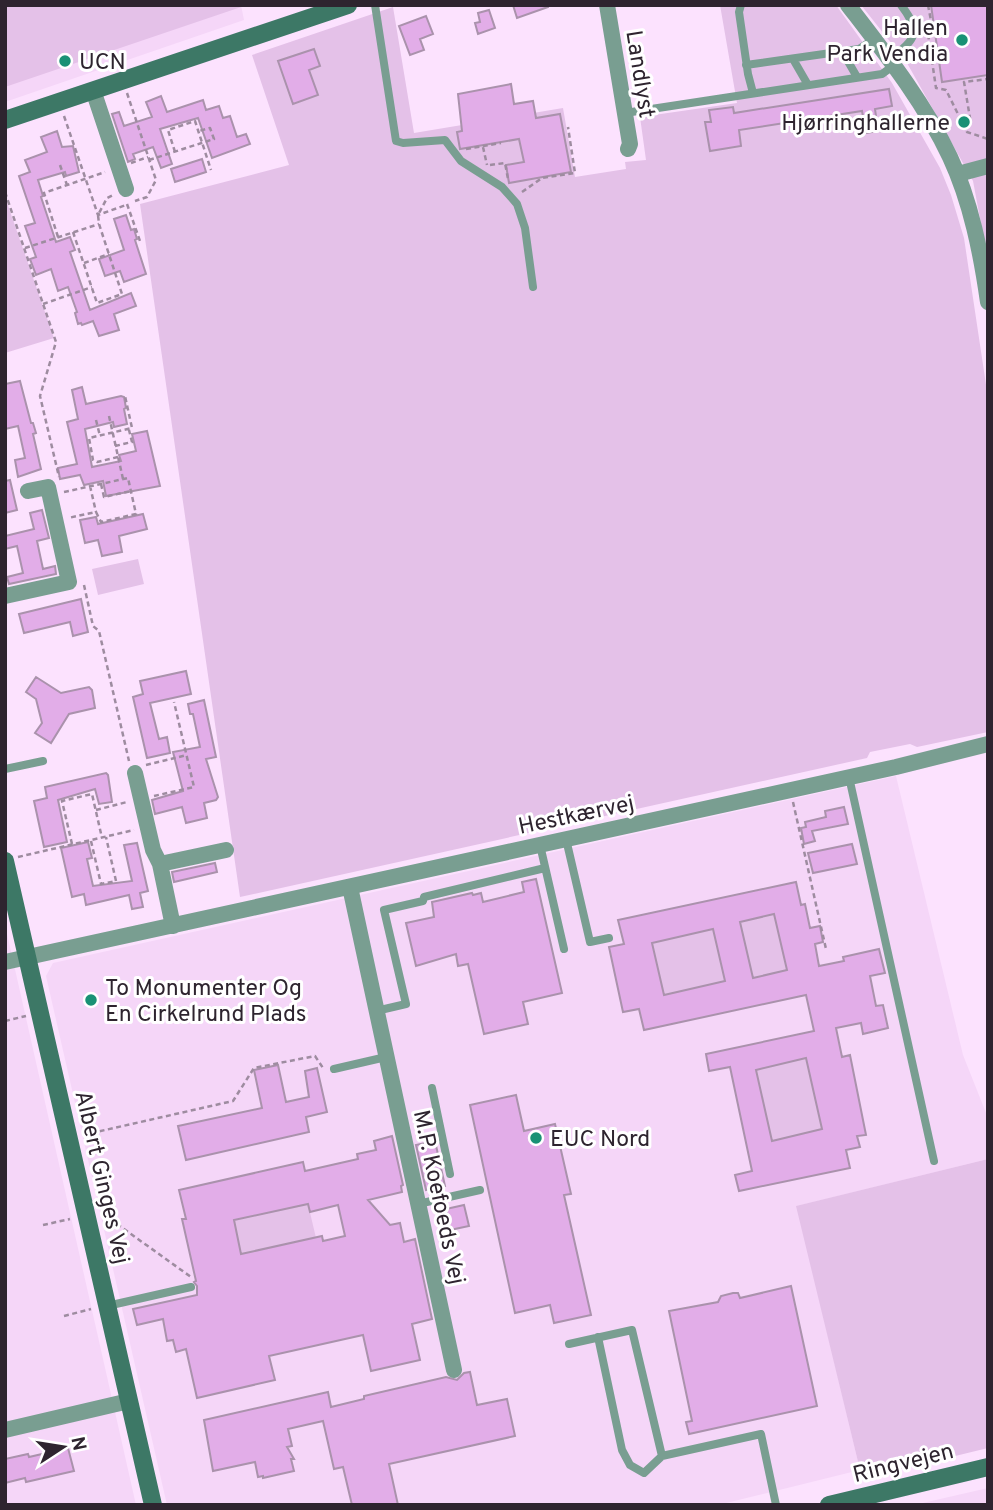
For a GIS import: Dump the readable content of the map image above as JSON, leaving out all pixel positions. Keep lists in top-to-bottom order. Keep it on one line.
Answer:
{"streets":{"street":["Landlyst","Hestkærvej","Albert Ginges Vej","M.P. Koefoeds Vej","Ringvejen"]},"crossings":[["Hestkærvej","Albert Ginges Vej"],["Hestkærvej","M.P. Koefoeds Vej"]],"places":["Hallen Park Vendia","UCN","Hjørringhallerne","To Monumenter Og En Cirkelrund Plads","EUC Nord"],"north":"right"}
